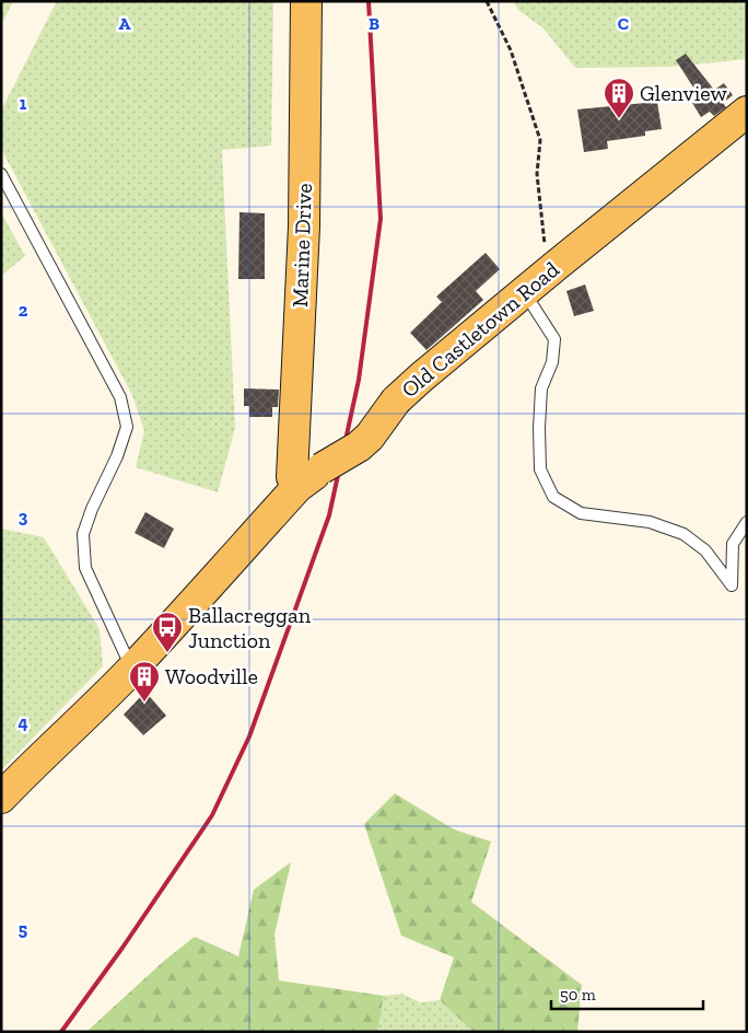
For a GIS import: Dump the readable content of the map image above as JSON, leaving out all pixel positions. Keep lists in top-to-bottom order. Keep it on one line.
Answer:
{"streets":{"main road":["Marine Drive","Old Castletown Road"]},"crossings":[["Marine Drive","Old Castletown Road"]],"places":{"building":["Glenview","Woodville"],"bus stop":["Ballacreggan Junction"]},"scale_bar":"50 m","grid":{"columns":["A","B","C"],"rows":["1","2","3","4","5"]}}
